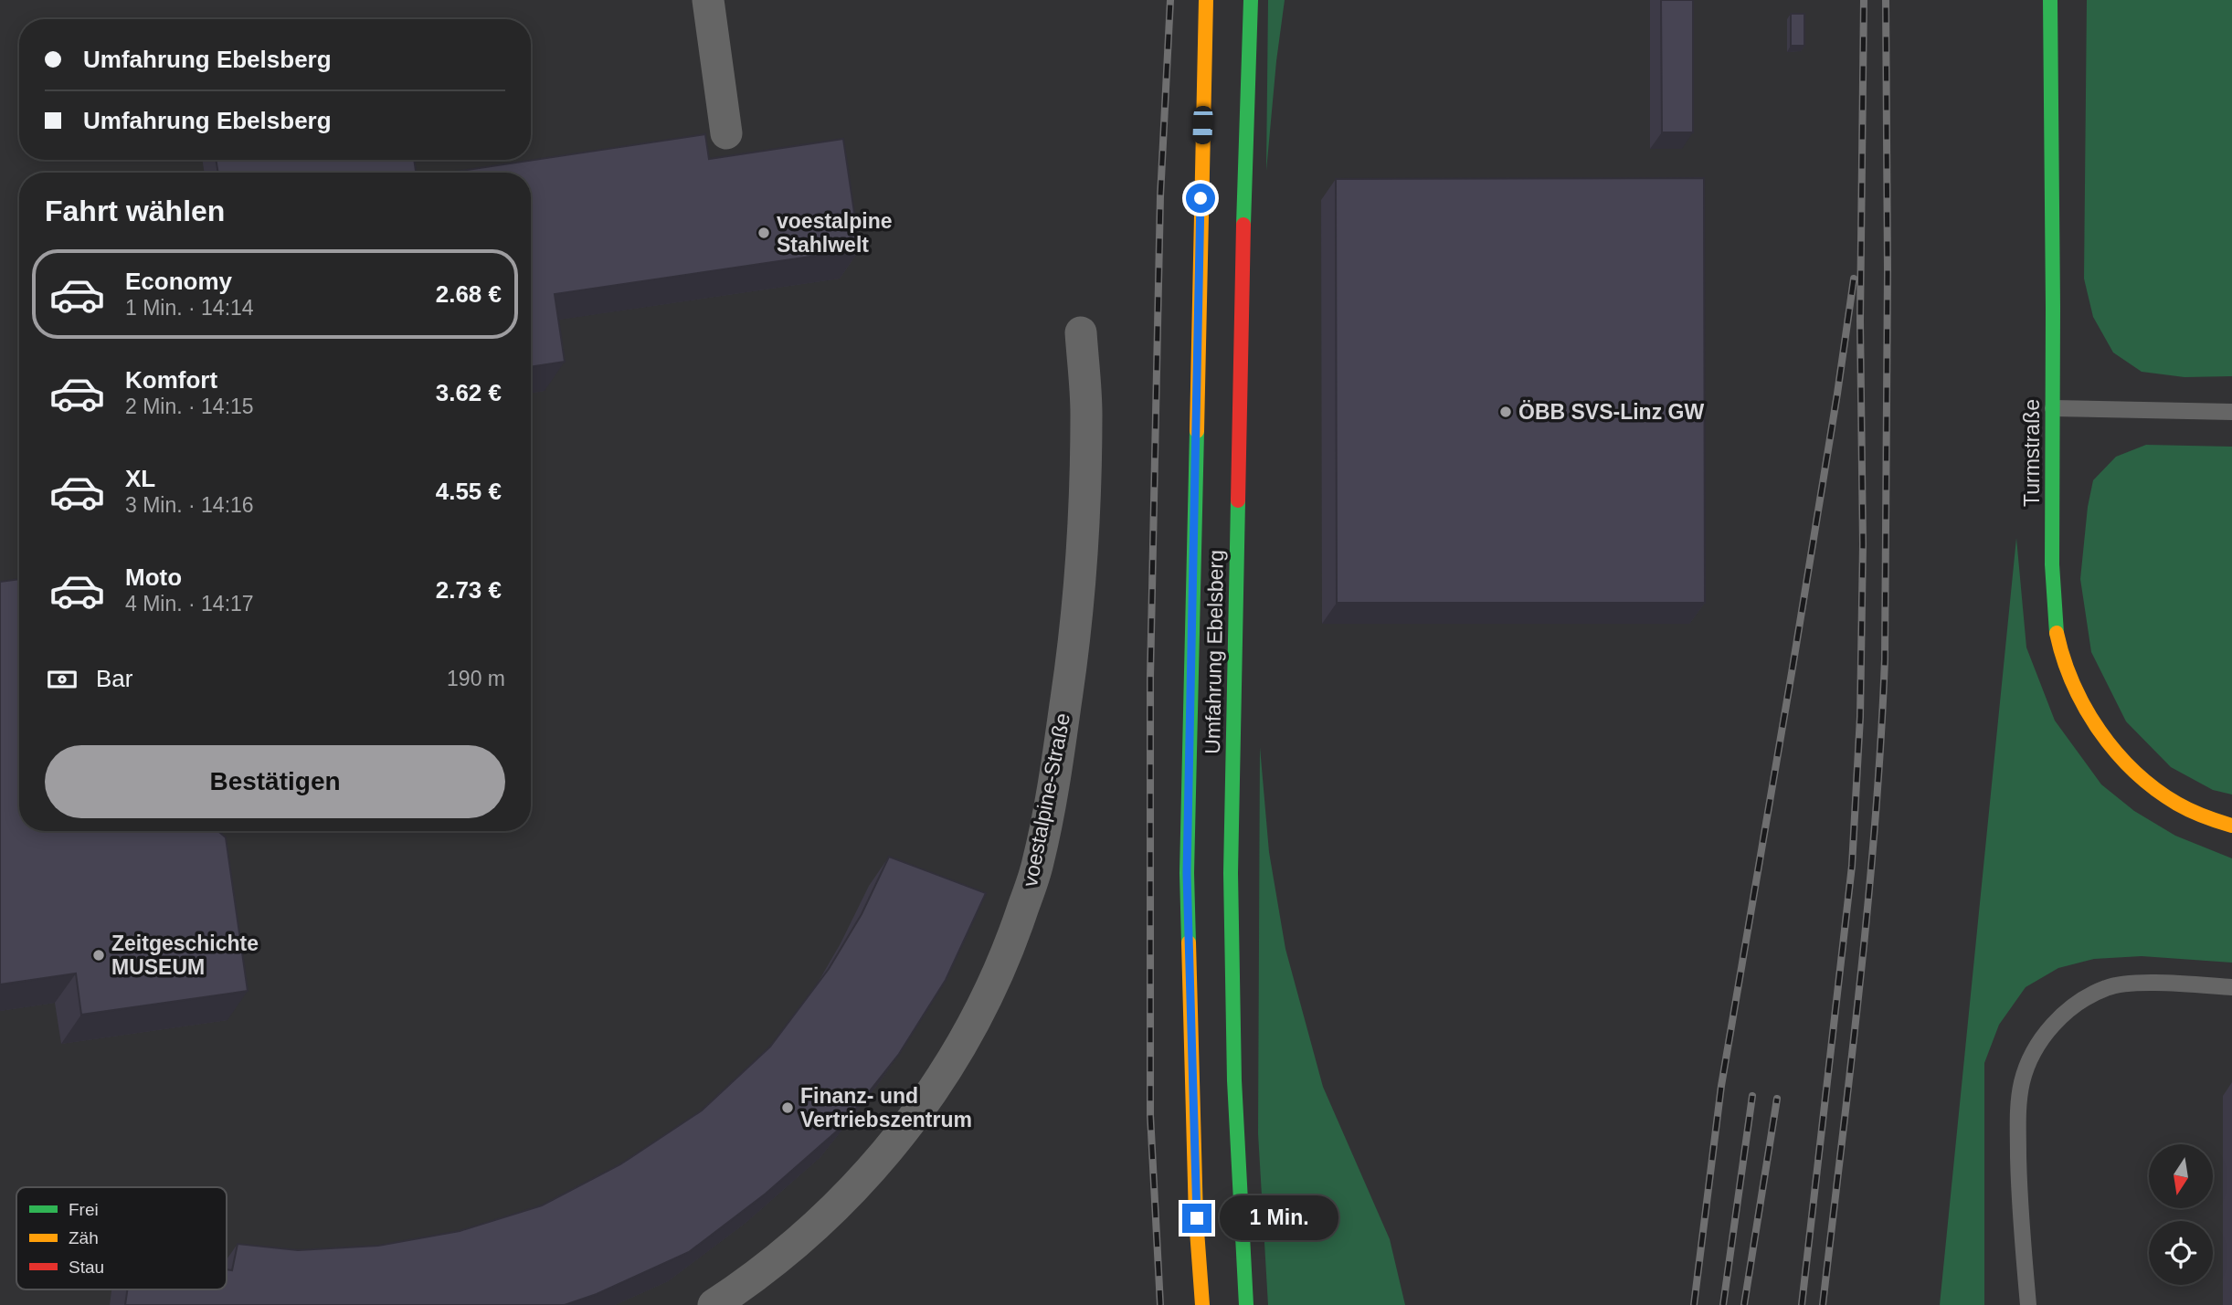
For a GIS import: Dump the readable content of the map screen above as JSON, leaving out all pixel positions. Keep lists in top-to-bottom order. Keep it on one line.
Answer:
{"streets":{"main road":["Turmstraße","Umfahrung Ebelsberg"],"street":["voestalpine-Straße"]},"places":["voestalpine Stahlwelt","ÖBB SVS-Linz GW","Zeitgeschichte MUSEUM","Finanz- und Vertriebszentrum"],"legend":["Frei","Zäh","Stau"],"north":"bottom","page":{"banner":["Umfahrung Ebelsberg","Umfahrung Ebelsberg"],"heading":"Fahrt wählen","list":[{"name":"Economy","note":"1 Min. · 14:14","value":"2.68 €"},{"name":"Komfort","note":"2 Min. · 14:15","value":"3.62 €"},{"name":"XL","note":"3 Min. · 14:16","value":"4.55 €"},{"name":"Moto","note":"4 Min. · 14:17","value":"2.73 €"}],"pay":["Bar","190 m"],"buttons":"Bestätigen","bubble":"1 Min."}}
